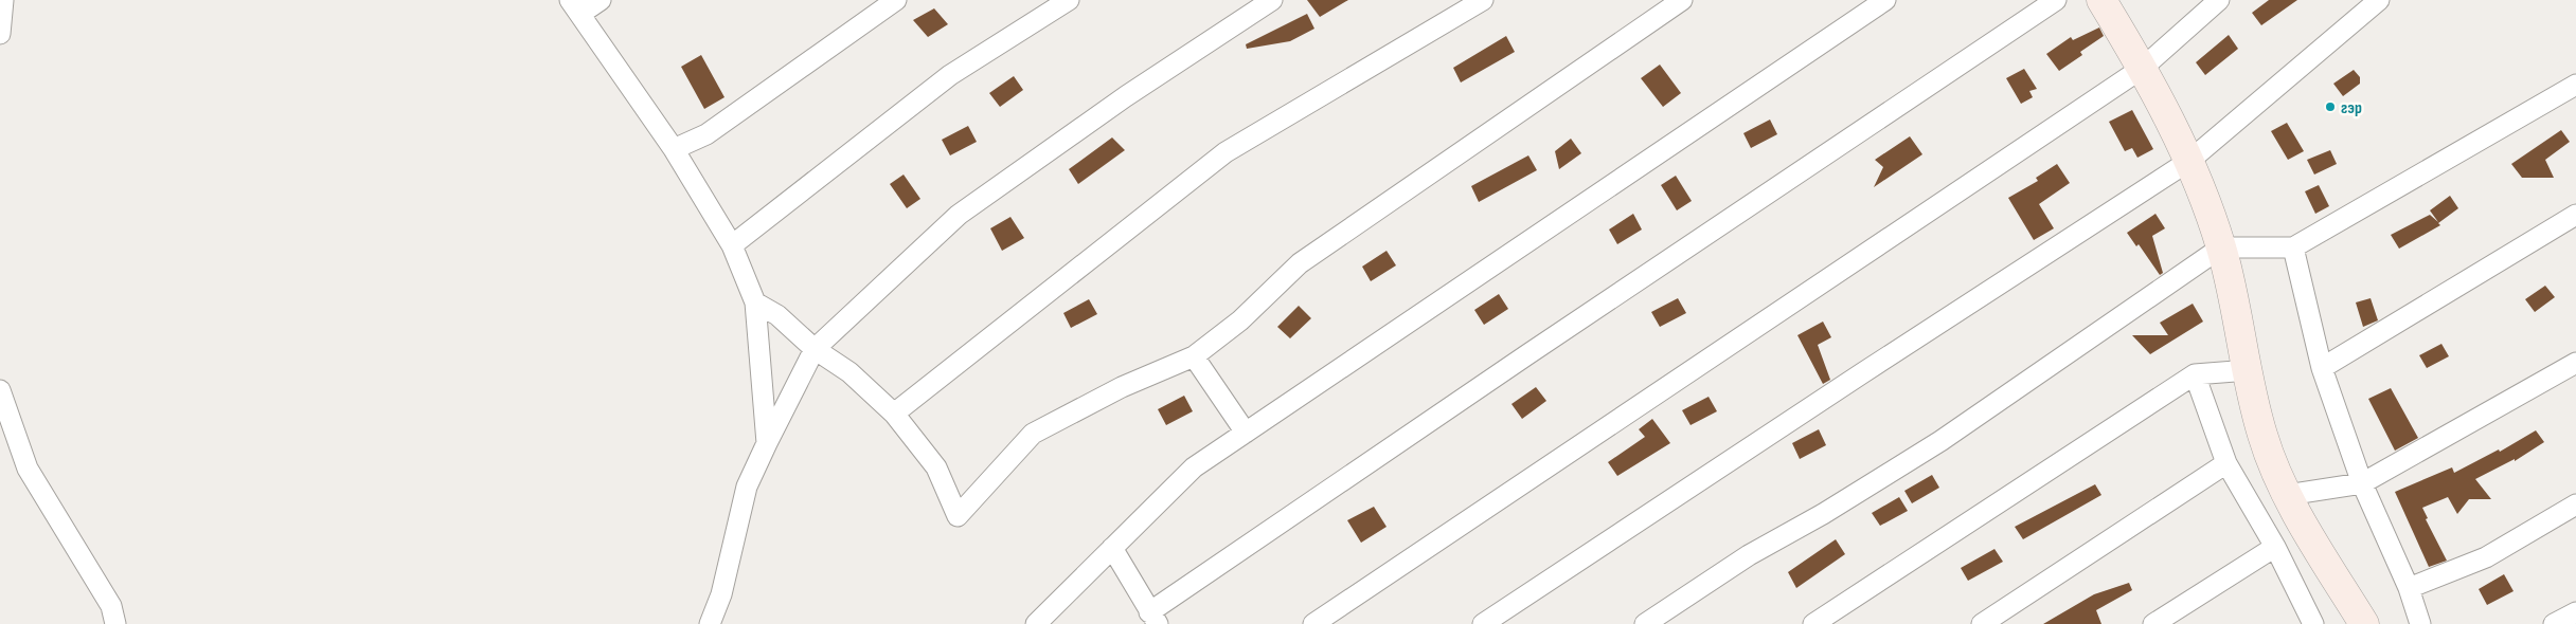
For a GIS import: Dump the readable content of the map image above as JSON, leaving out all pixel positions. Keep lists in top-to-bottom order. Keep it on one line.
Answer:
{"places":["гэр"]}
